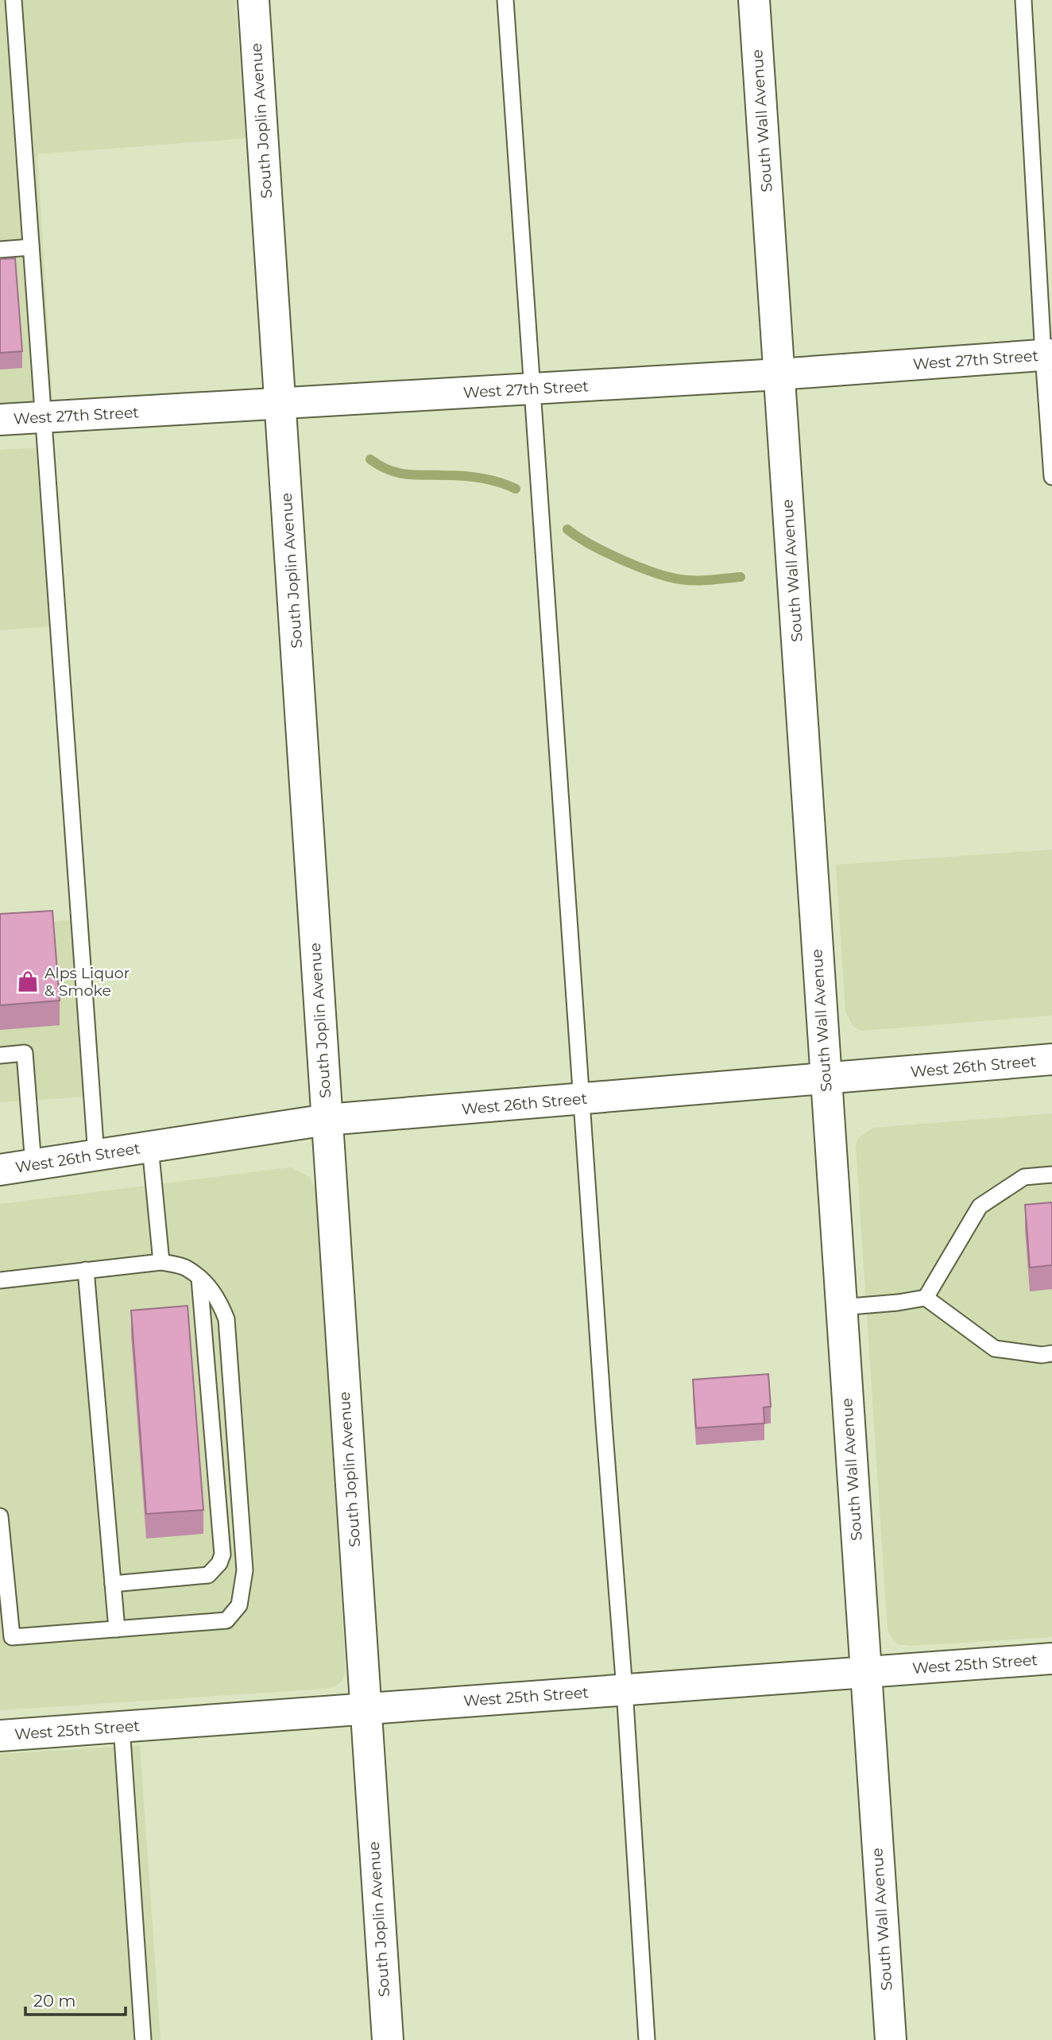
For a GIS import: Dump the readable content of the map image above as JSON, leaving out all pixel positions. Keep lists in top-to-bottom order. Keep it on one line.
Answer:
{"streets":{"street":["South Joplin Avenue","South Wall Avenue","West 27th Street","West 26th Street","West 25th Street"]},"crossings":[["South Joplin Avenue","West 27th Street"],["South Joplin Avenue","West 26th Street"],["South Joplin Avenue","West 25th Street"],["South Wall Avenue","West 27th Street"],["South Wall Avenue","West 26th Street"],["South Wall Avenue","West 25th Street"]],"places":{"shop":["Alps Liquor & Smoke"]},"scale_bar":"20 m"}
